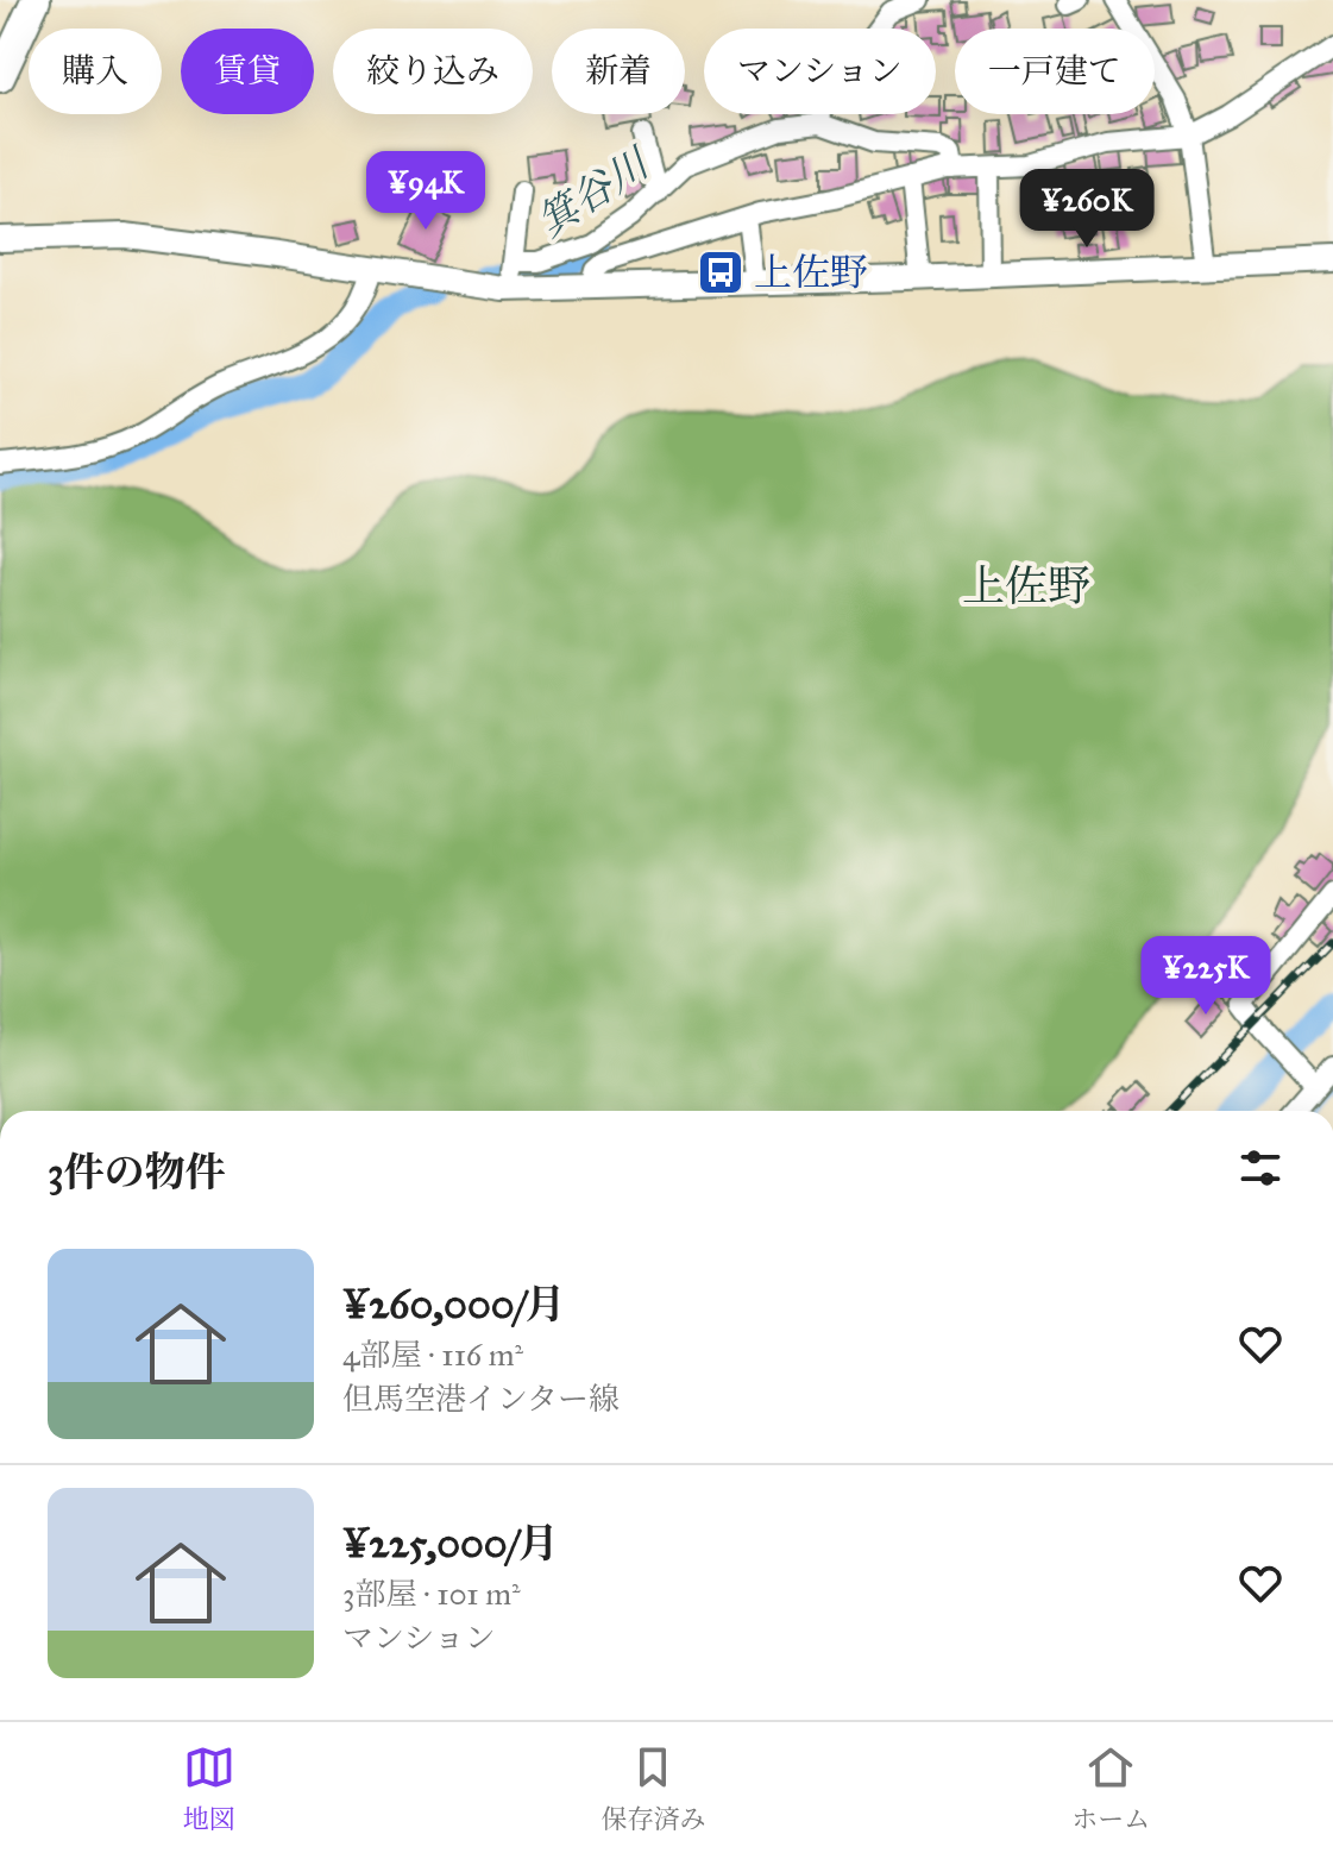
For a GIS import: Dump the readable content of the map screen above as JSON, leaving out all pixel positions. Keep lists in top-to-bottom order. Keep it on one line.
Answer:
{"districts":["上佐野"],"water":["箕谷川"],"places":{"bus stop":["上佐野"]},"page":{"chip":["購入","賃貸","絞り込み","新着","マンション","一戸建て"],"price":["¥94K","¥260K","¥225K"],"heading":"3件の物件","list":[{"name":"¥260,000/月","note":"4部屋 · 116 m² · 但馬空港インター線"},{"name":"¥225,000/月","note":"3部屋 · 101 m² · マンション"}],"tabs":["地図","保存済み","ホーム"]}}
